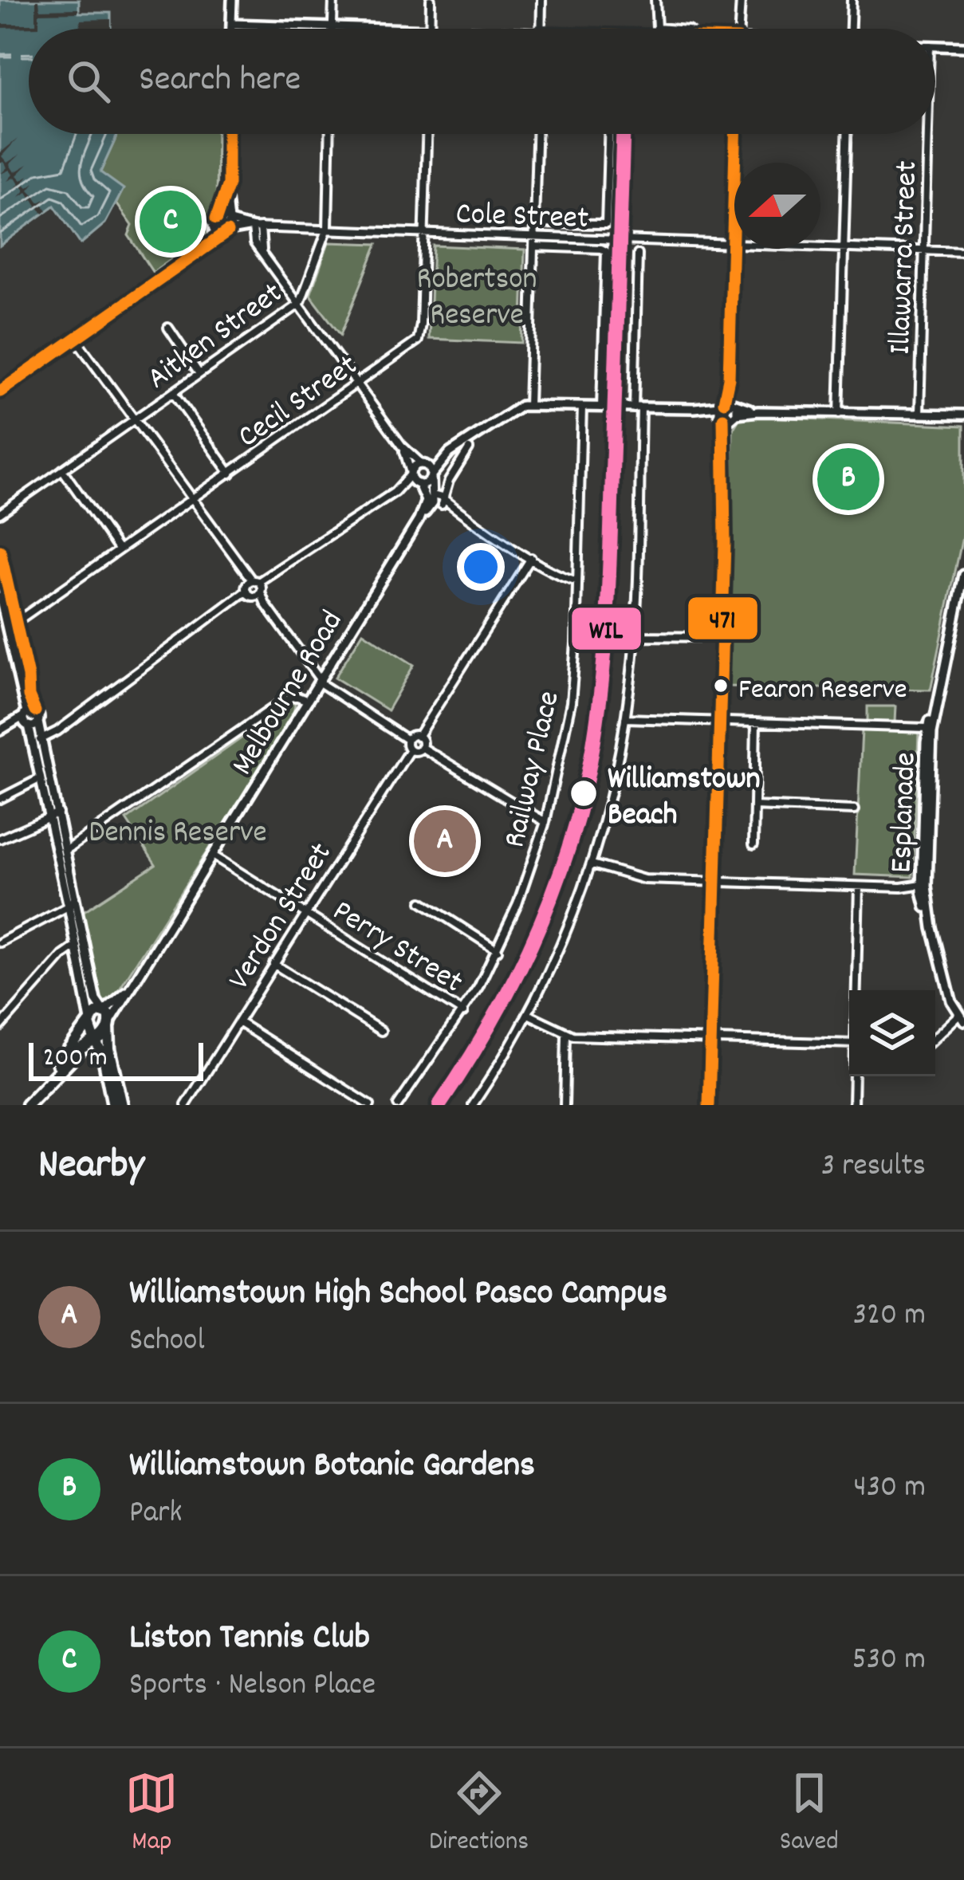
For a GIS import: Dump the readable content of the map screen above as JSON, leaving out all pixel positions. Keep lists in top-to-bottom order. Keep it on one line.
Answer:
{"streets":{"street":["Cole Street","Illawarra Street","Aitken Street","Cecil Street","Melbourne Road","Railway Place","Esplanade","Verdon Street","Perry Street"]},"crossings":[["Cole Street","Illawarra Street"],["Cole Street","Aitken Street"],["Cole Street","Cecil Street"],["Melbourne Road","Perry Street"],["Railway Place","Perry Street"],["Verdon Street","Perry Street"]],"parks":["Robertson Reserve","Dennis Reserve"],"places":["Fearon Reserve","Williamstown Beach"],"lines":["transit line WIL","transit line 471"],"scale_bar":"200 m","north":"left","page":{"search":"Search here","pins":["C","B","A"],"scale":"200 m","heading":["Nearby","3 results"],"list":[{"mark":"A","name":"Williamstown High School Pasco Campus","note":"School","value":"320 m"},{"mark":"B","name":"Williamstown Botanic Gardens","note":"Park","value":"430 m"},{"mark":"C","name":"Liston Tennis Club","note":"Sports · Nelson Place","value":"530 m"}],"nav":["Map","Directions","Saved"]}}
